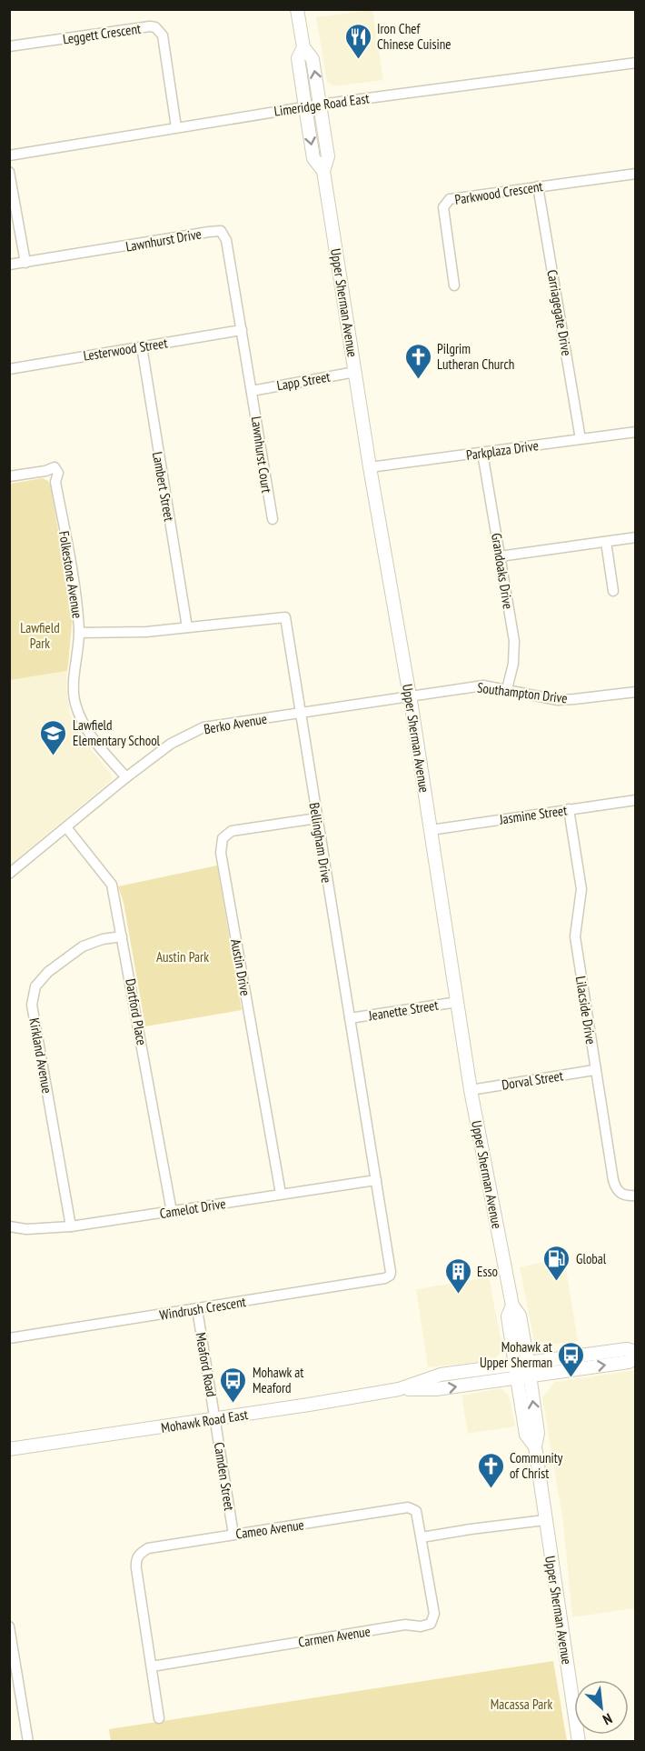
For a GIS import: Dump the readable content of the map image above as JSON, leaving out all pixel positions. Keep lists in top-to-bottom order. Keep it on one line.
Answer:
{"streets":{"main road":["Upper Sherman Avenue","Mohawk Road East"],"street":["Leggett Crescent","Limeridge Road East","Parkwood Crescent","Lawnhurst Drive","Carriagegate Drive","Lesterwood Street","Lapp Street","Parkplaza Drive","Lawnhurst Court","Lambert Street","Grandoaks Drive","Folkestone Avenue","Southampton Drive","Berko Avenue","Jasmine Street","Bellingham Drive","Austin Drive","Jeanette Street","Lilacside Drive","Dartford Place","Kirkland Avenue","Dorval Street","Camelot Drive","Windrush Crescent","Meaford Road","Camden Street","Cameo Avenue","Carmen Avenue"]},"crossings":[["Leggett Crescent","Limeridge Road East"],["Limeridge Road East","Upper Sherman Avenue"],["Parkwood Crescent","Carriagegate Drive"],["Lawnhurst Drive","Lesterwood Street"],["Lawnhurst Drive","Lapp Street"],["Lawnhurst Drive","Lawnhurst Court"],["Upper Sherman Avenue","Lapp Street"],["Upper Sherman Avenue","Parkplaza Drive"],["Upper Sherman Avenue","Southampton Drive"],["Upper Sherman Avenue","Berko Avenue"],["Upper Sherman Avenue","Jasmine Street"],["Upper Sherman Avenue","Jeanette Street"],["Upper Sherman Avenue","Dorval Street"],["Upper Sherman Avenue","Mohawk Road East"],["Carriagegate Drive","Parkplaza Drive"],["Lesterwood Street","Lambert Street"],["Lapp Street","Lawnhurst Court"],["Parkplaza Drive","Grandoaks Drive"],["Lambert Street","Bellingham Drive"],["Grandoaks Drive","Southampton Drive"],["Folkestone Avenue","Berko Avenue"],["Folkestone Avenue","Bellingham Drive"],["Southampton Drive","Berko Avenue"],["Berko Avenue","Bellingham Drive"],["Berko Avenue","Dartford Place"],["Jasmine Street","Lilacside Drive"],["Bellingham Drive","Austin Drive"],["Bellingham Drive","Jeanette Street"],["Bellingham Drive","Camelot Drive"],["Bellingham Drive","Windrush Crescent"],["Austin Drive","Camelot Drive"],["Lilacside Drive","Dorval Street"],["Dartford Place","Kirkland Avenue"],["Dartford Place","Camelot Drive"],["Kirkland Avenue","Camelot Drive"],["Windrush Crescent","Meaford Road"],["Meaford Road","Mohawk Road East"],["Meaford Road","Camden Street"],["Mohawk Road East","Camden Street"],["Camden Street","Cameo Avenue"],["Cameo Avenue","Carmen Avenue"]],"parks":["Lawfield Park","Austin Park","Macassa Park"],"places":{"restaurant":["Iron Chef Chinese Cuisine"],"church":["Pilgrim Lutheran Church","Community of Christ"],"school or university":["Lawfield Elementary School"],"fuel station":["Global"],"building":["Esso"],"bus stop":["Mohawk at Upper Sherman","Mohawk at Meaford"]},"north":"bottom right"}
